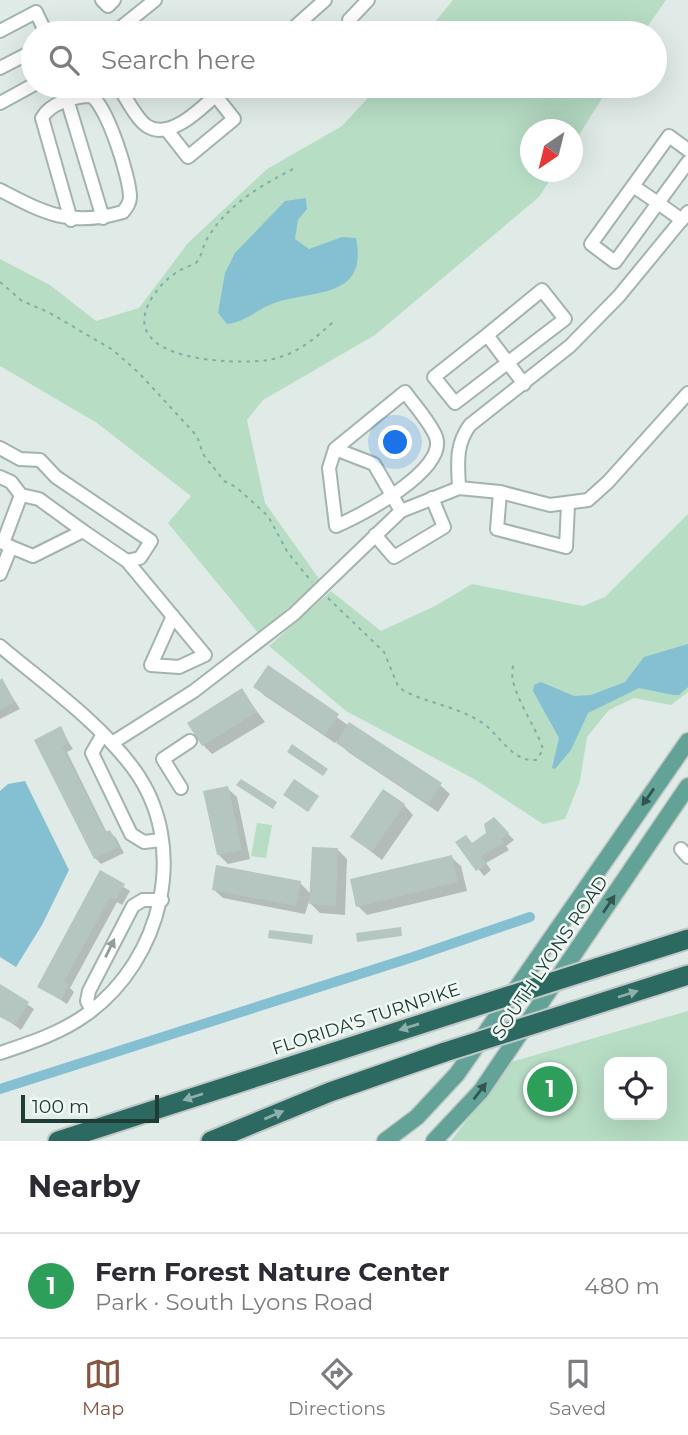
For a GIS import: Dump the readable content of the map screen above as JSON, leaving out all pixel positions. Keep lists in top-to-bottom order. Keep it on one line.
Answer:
{"streets":{"highway":["FLORIDA'S TURNPIKE"],"main road":["SOUTH LYONS ROAD"]},"scale_bar":"100 m","north":"bottom left","page":{"search":"Search here","pins":"1","scale":"100 m","heading":"Nearby","list":[{"mark":"1","name":"Fern Forest Nature Center","note":"Park · South Lyons Road","value":"480 m"}],"nav":["Map","Directions","Saved"]}}
